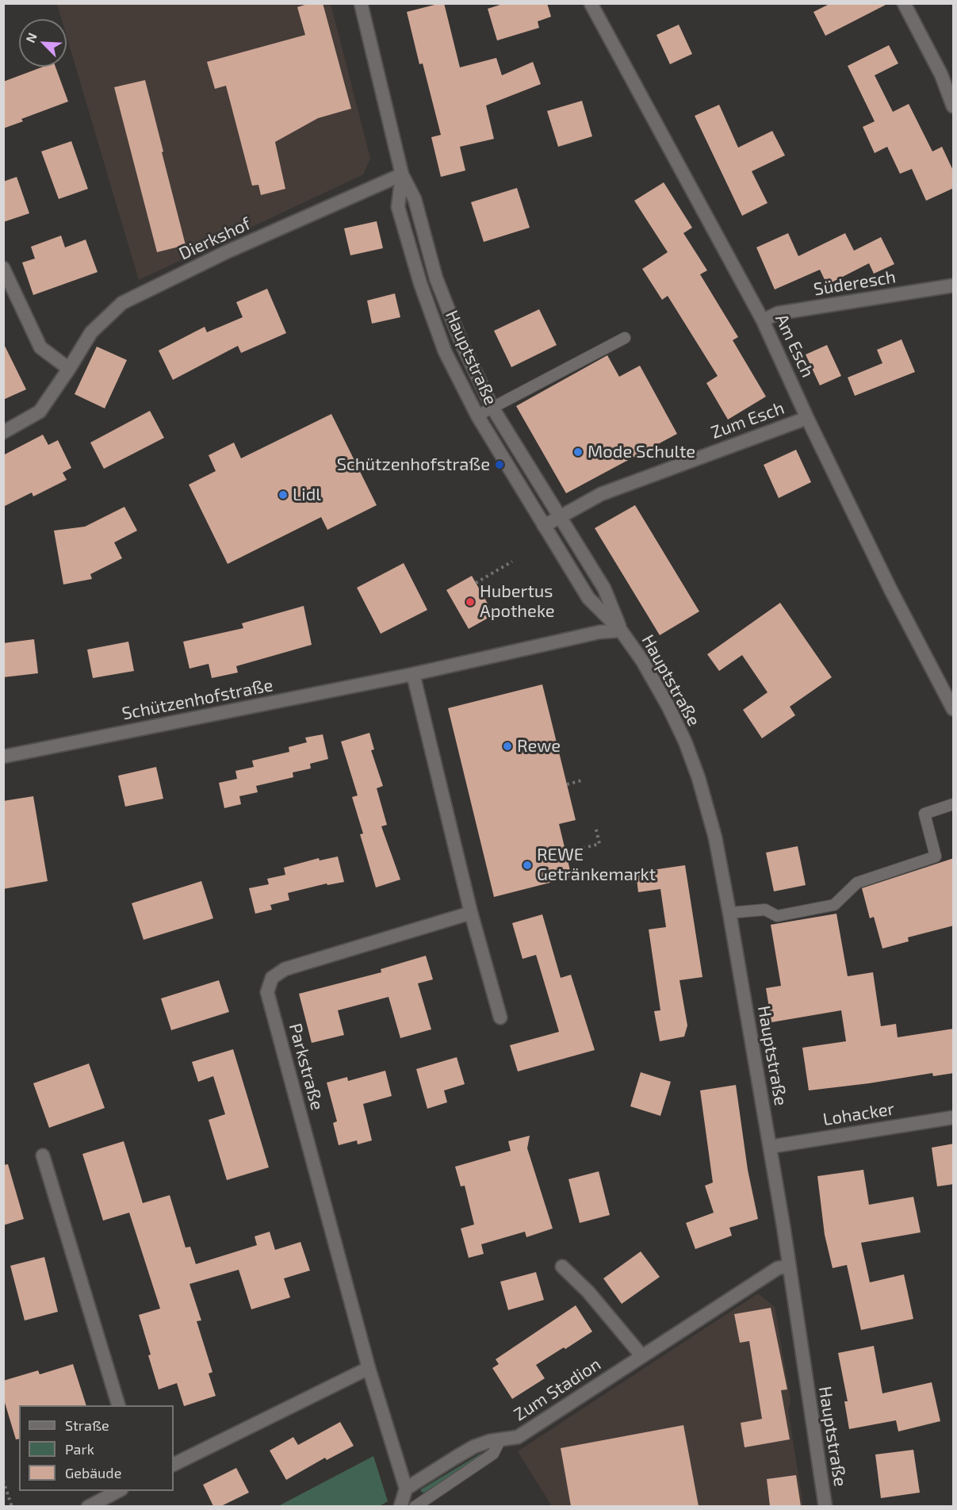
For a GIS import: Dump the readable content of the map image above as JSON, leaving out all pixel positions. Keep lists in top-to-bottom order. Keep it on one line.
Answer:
{"streets":{"street":["Dierkshof","Süderesch","Am Esch","Hauptstraße","Zum Esch","Schützenhofstraße","Parkstraße","Lohacker","Zum Stadion"]},"crossings":[["Dierkshof","Hauptstraße"],["Süderesch","Am Esch"],["Am Esch","Zum Esch"],["Hauptstraße","Zum Esch"],["Hauptstraße","Schützenhofstraße"],["Hauptstraße","Lohacker"],["Hauptstraße","Zum Stadion"],["Parkstraße","Zum Stadion"]],"places":["Mode Schulte","Schützenhofstraße","Lidl","Hubertus Apotheke","Rewe","REWE Getränkemarkt"],"legend":["Straße","Park","Gebäude"],"north":"top left"}
